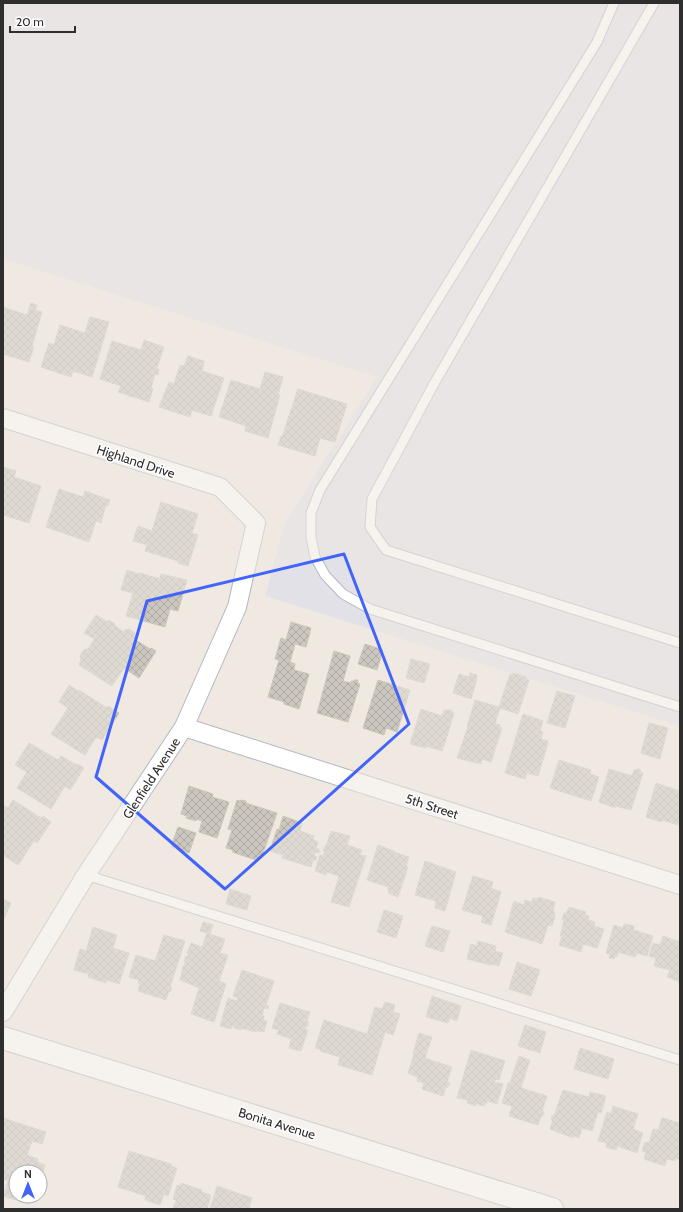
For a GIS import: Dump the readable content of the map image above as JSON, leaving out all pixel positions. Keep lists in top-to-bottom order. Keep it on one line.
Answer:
{"streets":{"main road":["Bonita Avenue"],"street":["Highland Drive","Glenfield Avenue","5th Street"]},"crossings":[["Highland Drive","Glenfield Avenue"],["Glenfield Avenue","5th Street"]],"scale_bar":"20 m","north":"top"}
